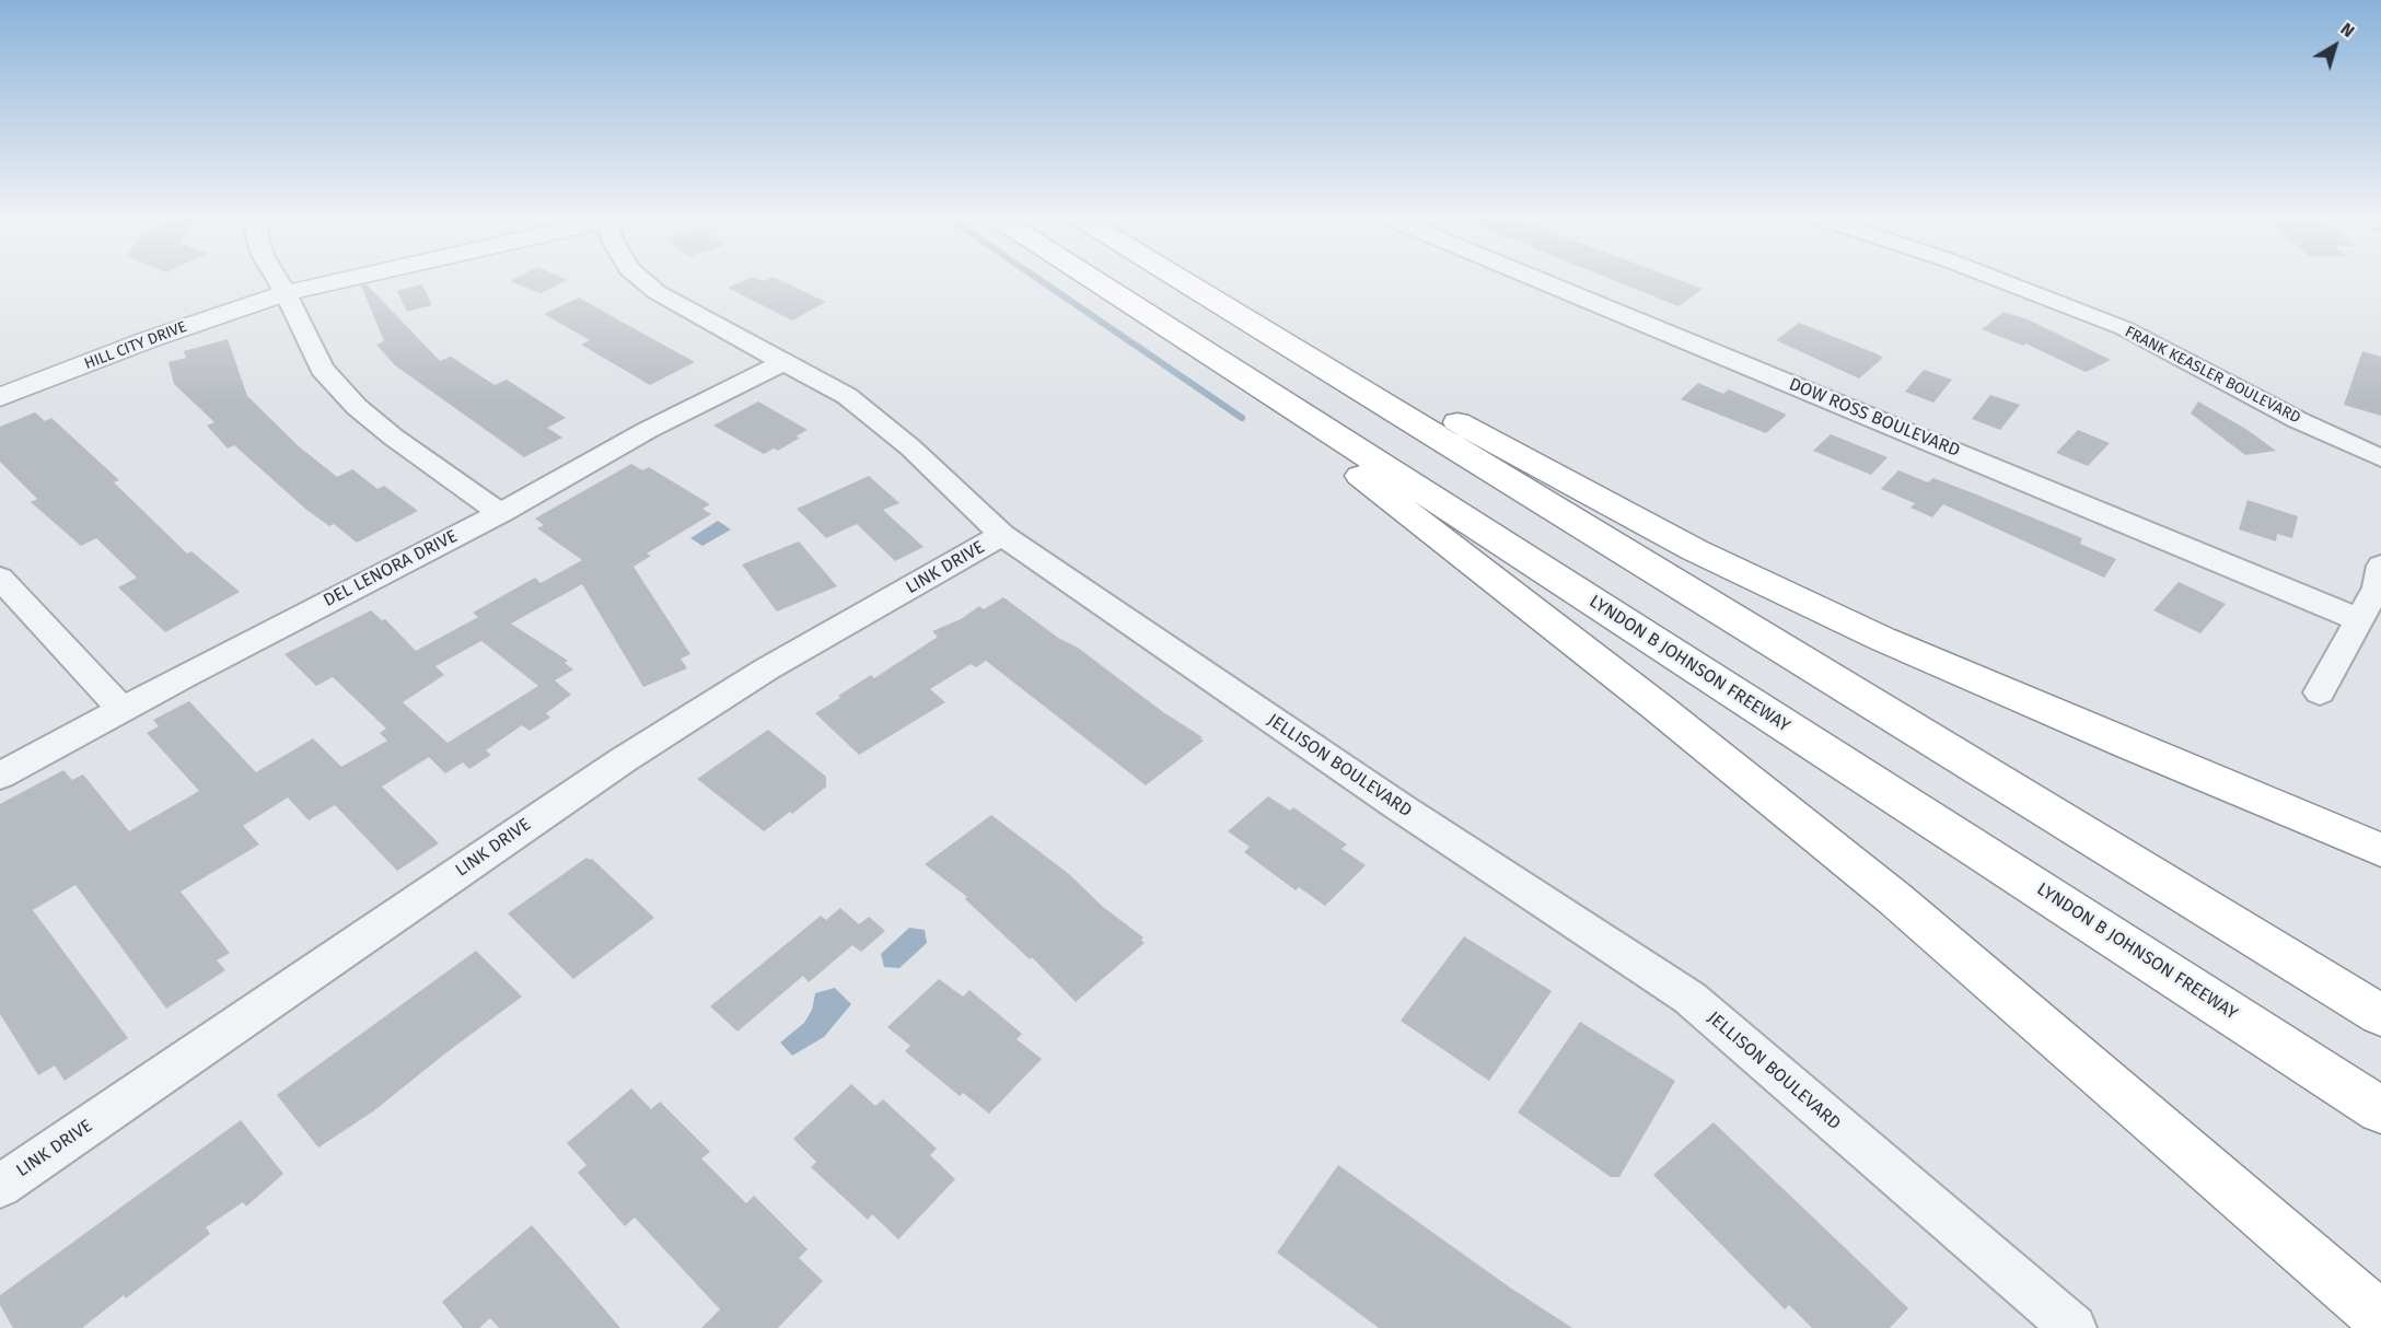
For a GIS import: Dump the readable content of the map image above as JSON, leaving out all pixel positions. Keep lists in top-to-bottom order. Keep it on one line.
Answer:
{"streets":{"highway":["LYNDON B JOHNSON FREEWAY"],"street":["HILL CITY DRIVE","FRANK KEASLER BOULEVARD","DOW ROSS BOULEVARD","LINK DRIVE","DEL LENORA DRIVE","JELLISON BOULEVARD"]},"crossings":[["LINK DRIVE","JELLISON BOULEVARD"],["DEL LENORA DRIVE","JELLISON BOULEVARD"]],"north":"top right"}
